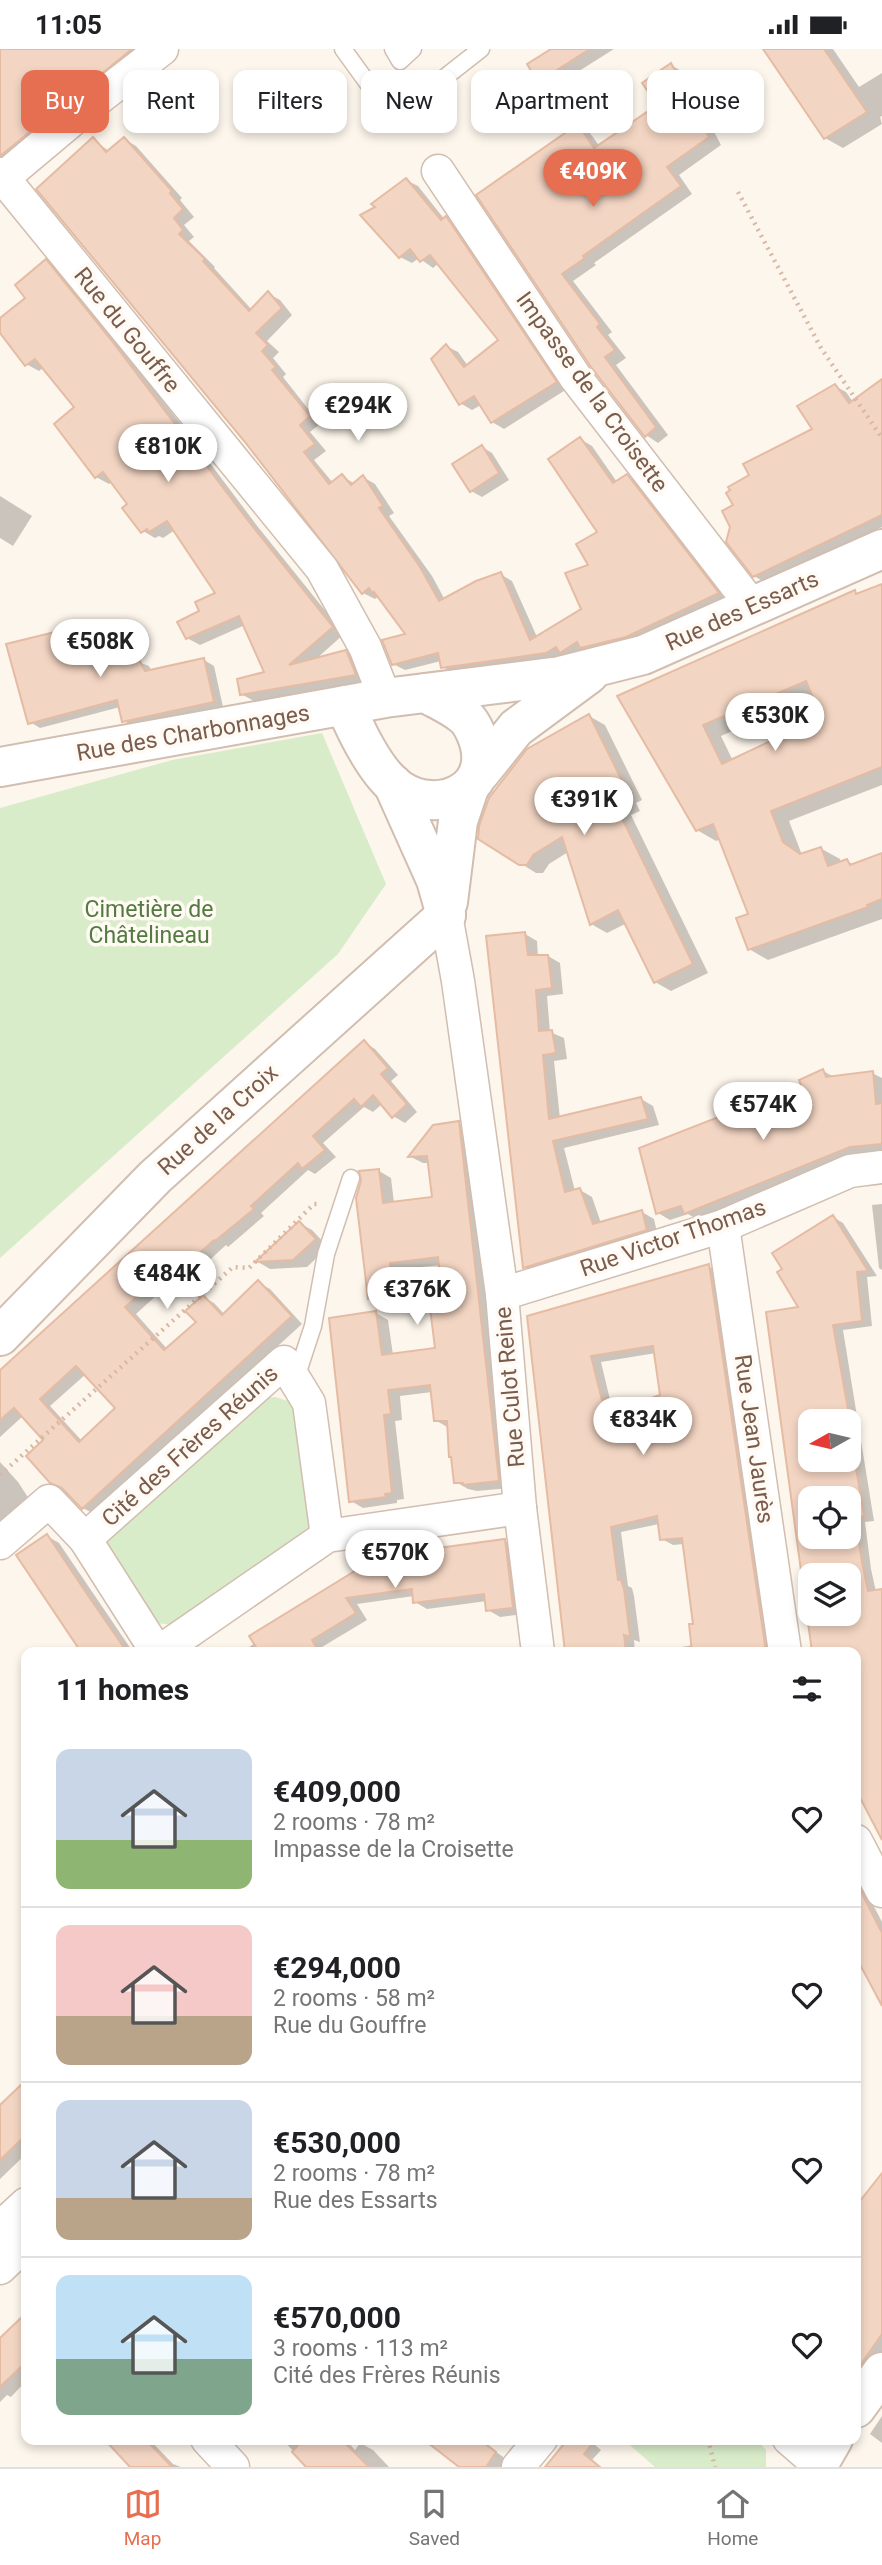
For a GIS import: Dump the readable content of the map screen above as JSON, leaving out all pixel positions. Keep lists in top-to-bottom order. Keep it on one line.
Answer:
{"streets":{"street":["Rue du Gouffre","Impasse de la Croisette","Rue des Essarts","Rue des Charbonnages","Rue de la Croix","Rue Victor Thomas","Rue Culot Reine","Rue Jean Jaurès","Cité des Frères Réunis"]},"crossings":[["Rue du Gouffre","Rue des Essarts"],["Rue du Gouffre","Rue des Charbonnages"],["Impasse de la Croisette","Rue des Essarts"],["Rue des Essarts","Rue des Charbonnages"],["Rue de la Croix","Rue Culot Reine"],["Rue Victor Thomas","Rue Culot Reine"],["Rue Victor Thomas","Rue Jean Jaurès"],["Rue Culot Reine","Cité des Frères Réunis"]],"parks":["Cimetière de Châtelineau"],"north":"left","page":{"status":"11:05","chip":["Buy","Rent","Filters","New","Apartment","House"],"price":["€409K","€294K","€810K","€508K","€530K","€391K","€574K","€484K","€376K","€834K","€570K"],"heading":"11 homes","list":[{"name":"€409,000","note":"2 rooms · 78 m² · Impasse de la Croisette"},{"name":"€294,000","note":"2 rooms · 58 m² · Rue du Gouffre"},{"name":"€530,000","note":"2 rooms · 78 m² · Rue des Essarts"},{"name":"€570,000","note":"3 rooms · 113 m² · Cité des Frères Réunis"}],"tabs":["Map","Saved","Home"]}}
